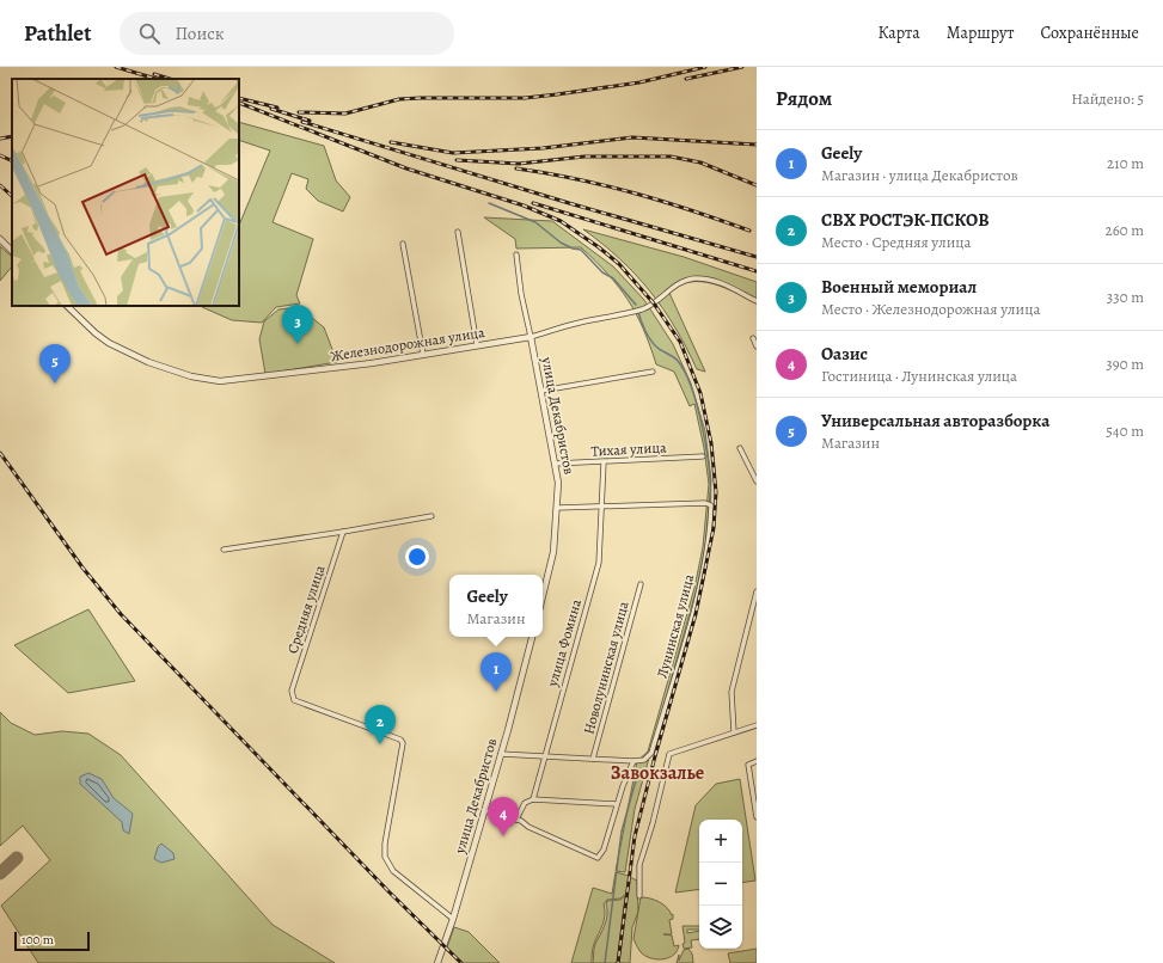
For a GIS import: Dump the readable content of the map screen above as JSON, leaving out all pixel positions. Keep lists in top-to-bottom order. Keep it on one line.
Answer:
{"streets":{"street":["Железнодорожная улица","улица Декабристов","Тихая улица","Средняя улица","Лунинская улица","улица Фомина","Новолунинская улица"]},"crossings":[["Железнодорожная улица","улица Декабристов"],["улица Декабристов","Тихая улица"],["улица Декабристов","Средняя улица"],["Тихая улица","улица Фомина"],["Лунинская улица","улица Фомина"]],"districts":["Завокзалье"],"scale_bar":"100 m","page":{"header":"Pathlet","search":"Поиск","nav":["Карта","Маршрут","Сохранённые"],"heading":["Рядом","Найдено: 5"],"list":[{"mark":"1","name":"Geely","note":"Магазин · улица Декабристов","value":"210 m"},{"mark":"2","name":"СВХ РОСТЭК-ПСКОВ","note":"Место · Средняя улица","value":"260 m"},{"mark":"3","name":"Военный мемориал","note":"Место · Железнодорожная улица","value":"330 m"},{"mark":"4","name":"Оазис","note":"Гостиница · Лунинская улица","value":"390 m"},{"mark":"5","name":"Универсальная авторазборка","note":"Магазин","value":"540 m"}],"pins":["3","5","1","2","4"],"popup":["Geely","Магазин"],"map_buttons":["+","−"],"scale":"100 m"}}
